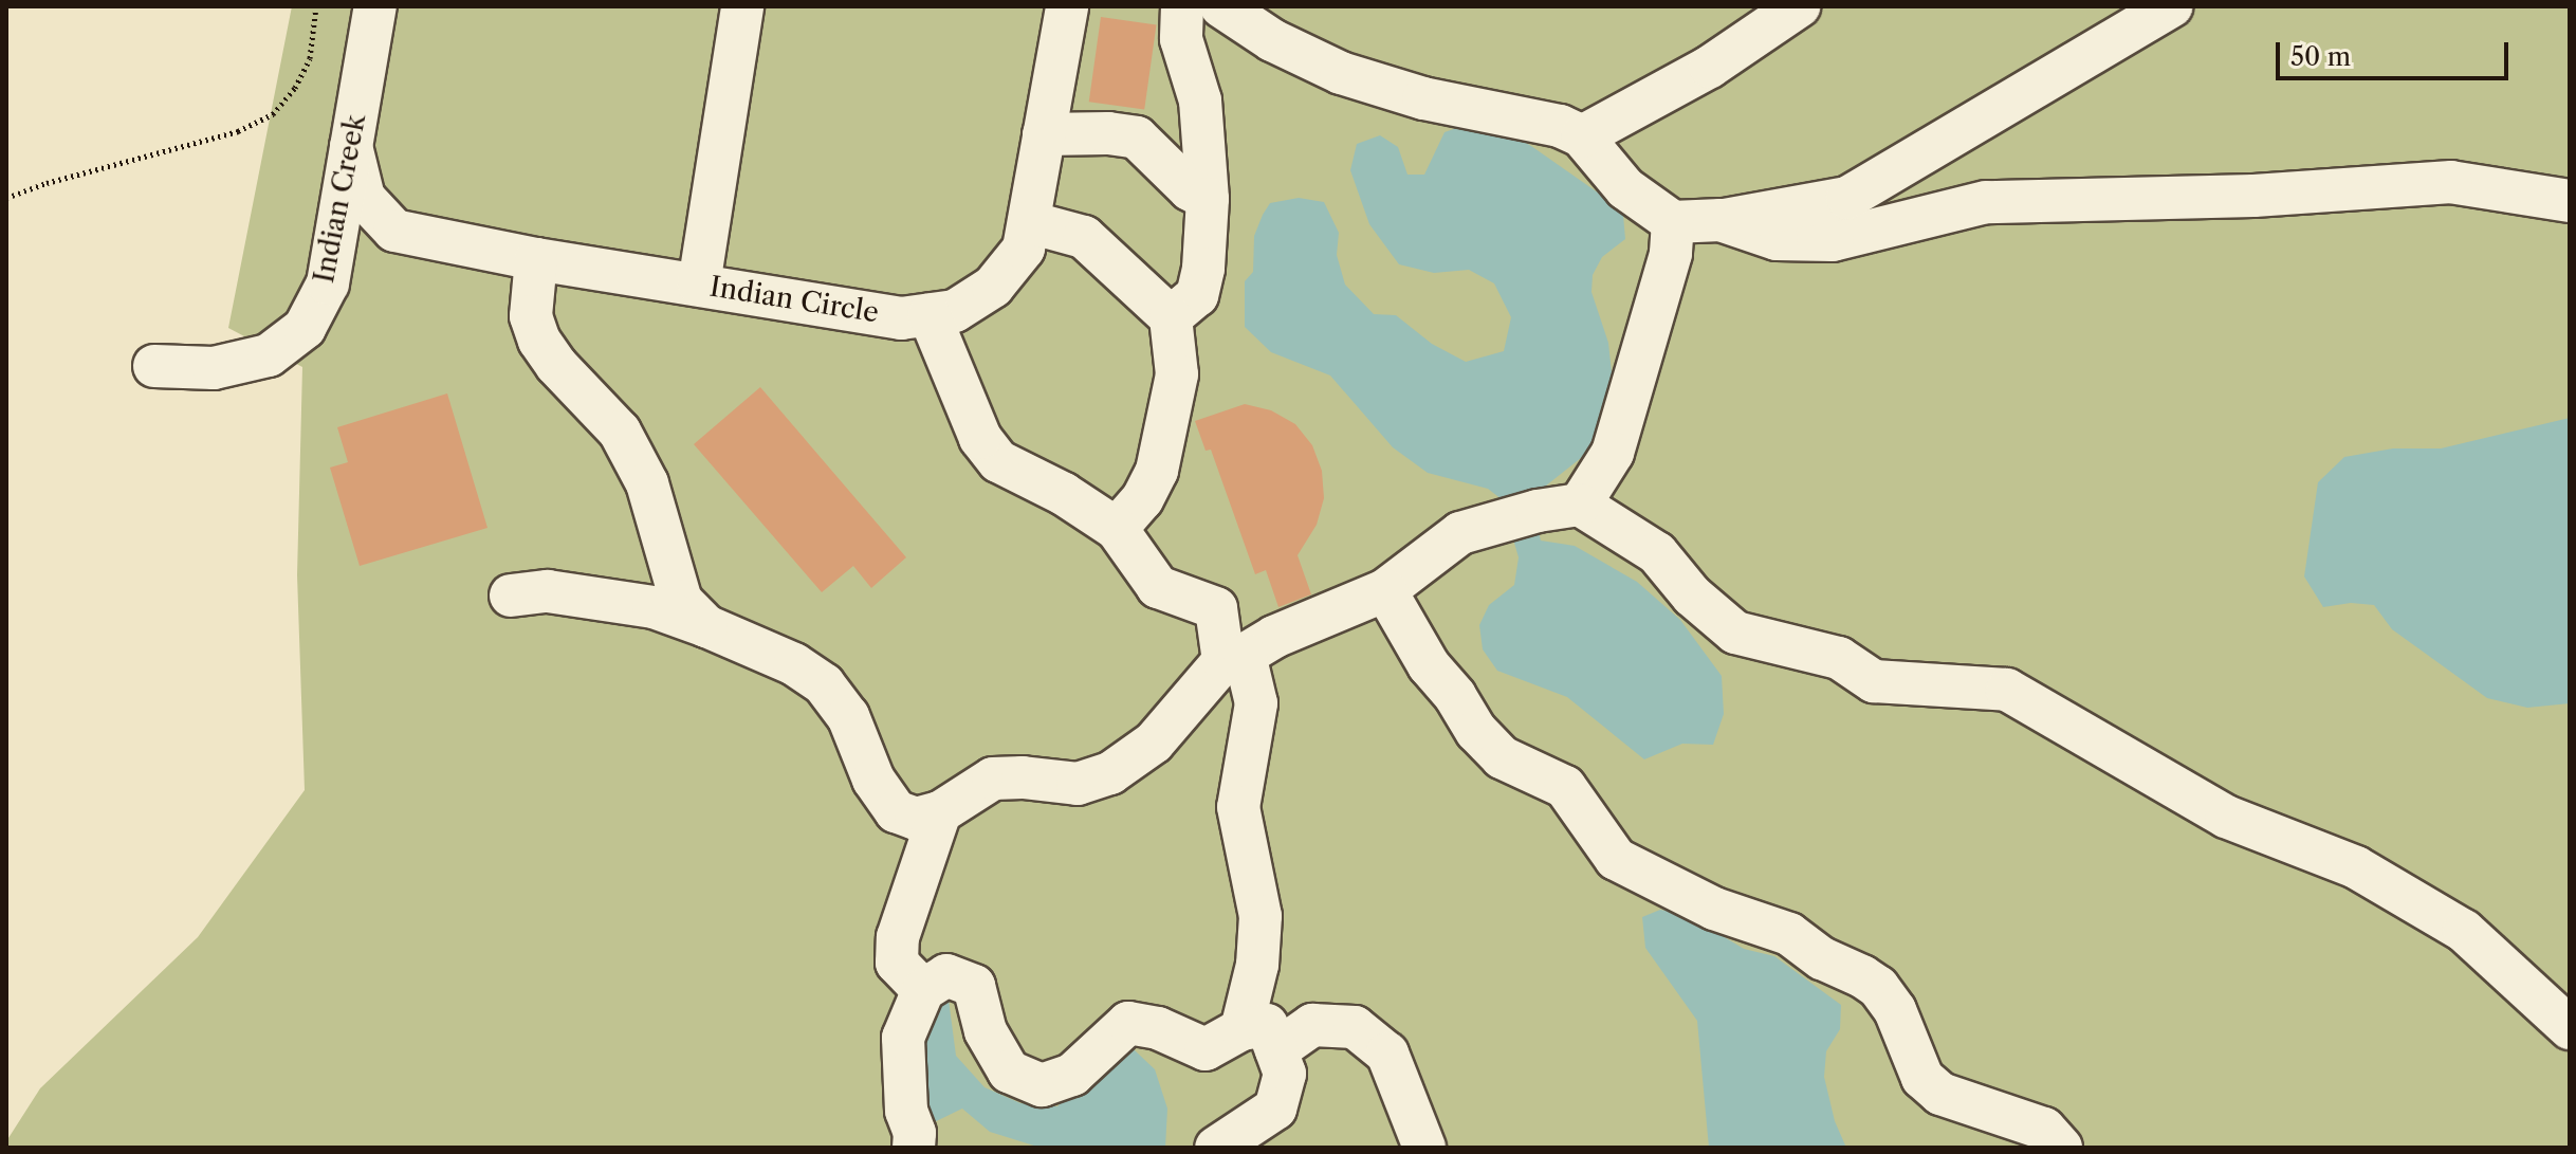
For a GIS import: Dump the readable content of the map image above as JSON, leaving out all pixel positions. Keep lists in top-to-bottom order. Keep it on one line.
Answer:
{"streets":{"lane":["Indian Creek","Indian Circle"]},"crossings":[["Indian Creek","Indian Circle"]],"scale_bar":"50 m"}
